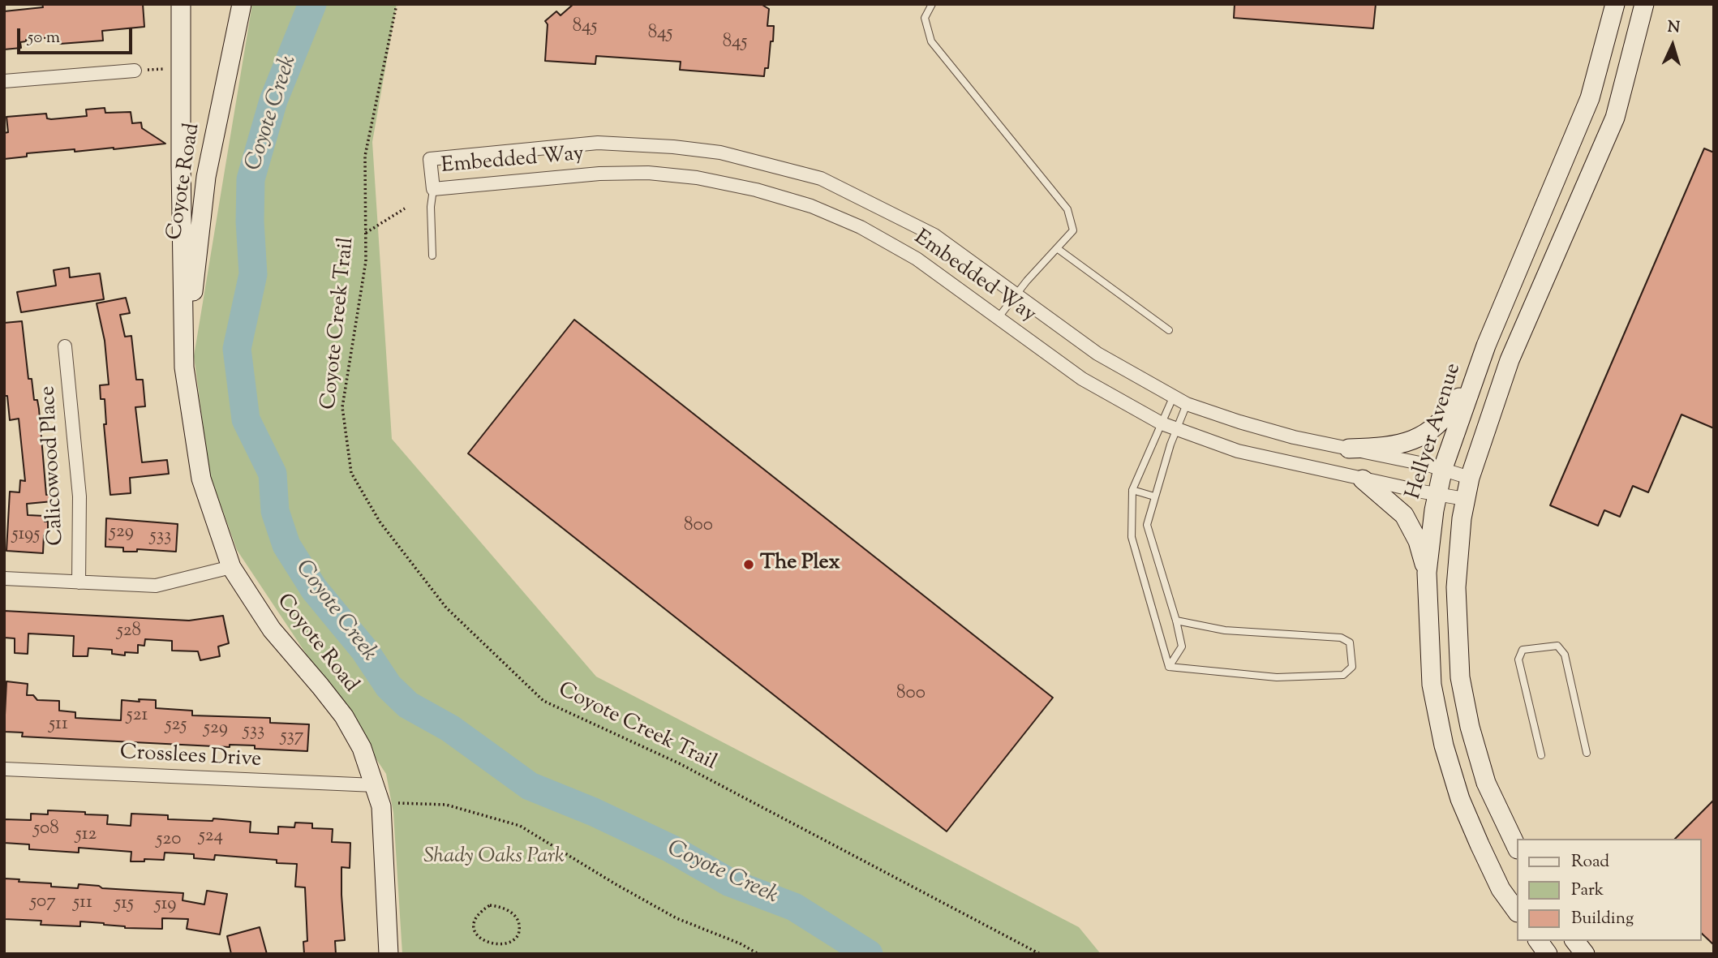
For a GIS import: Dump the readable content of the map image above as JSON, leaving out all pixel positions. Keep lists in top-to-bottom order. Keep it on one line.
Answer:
{"streets":{"main road":["Coyote Road","Hellyer Avenue"],"street":["Embedded Way","Calicowood Place","Crosslees Drive"],"path":["Coyote Creek Trail"]},"crossings":[["Embedded Way","Hellyer Avenue"],["Coyote Road","Crosslees Drive"]],"water":["Coyote Creek"],"parks":["Shady Oaks Park"],"places":["The Plex"],"house_numbers":["845","845","845","800","529","5195","533","528","800","521","511","525","529","533","537","508","512","524","520","507","511","515","519"],"legend":["Road","Park","Building"],"scale_bar":"50 m","north":"top"}
